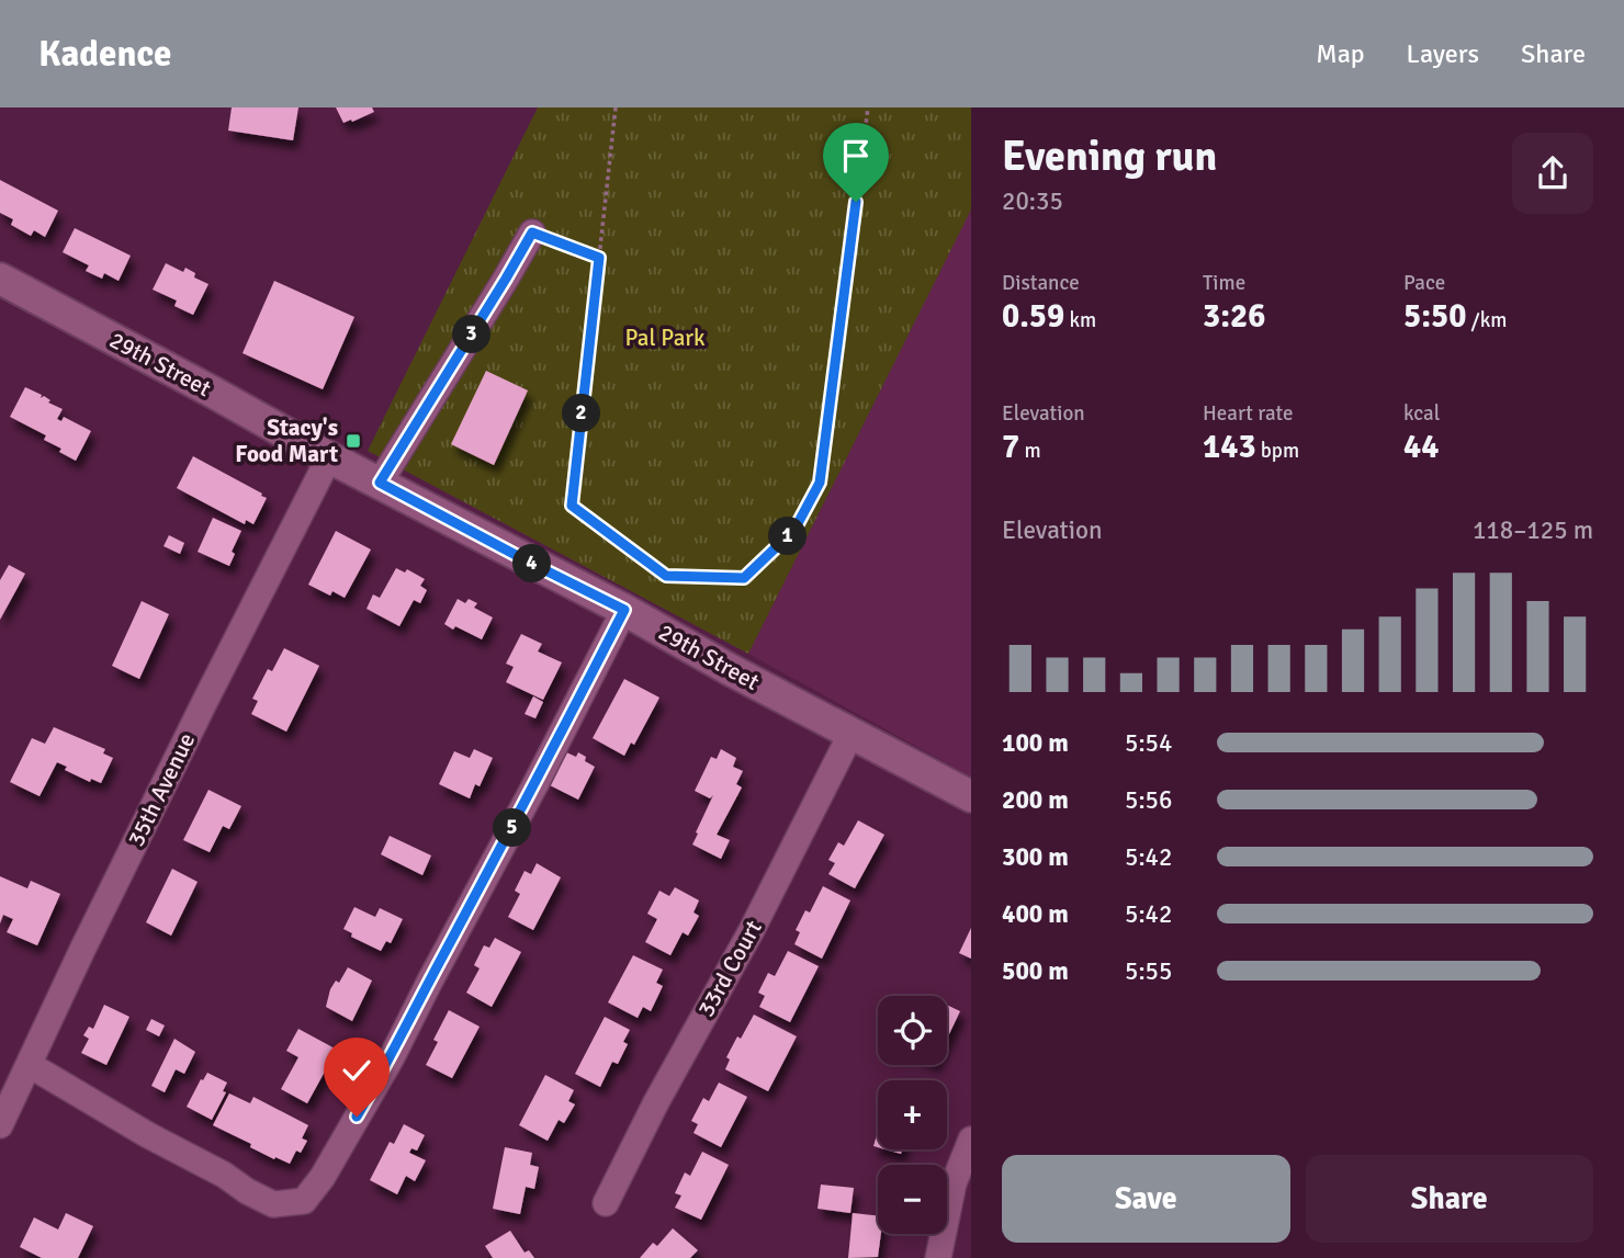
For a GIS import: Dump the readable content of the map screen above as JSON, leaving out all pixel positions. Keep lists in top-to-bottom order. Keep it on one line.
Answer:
{"streets":{"street":["29th Street","35th Avenue","33rd Court"]},"crossings":[["29th Street","35th Avenue"],["29th Street","33rd Court"]],"parks":["Pal Park"],"places":{"transit":["Stacy's Food Mart"]},"page":{"header":"Kadence","nav":["Map","Layers","Share"],"heading":["Evening run","20:35"],"stats":[["Distance","0.59 km"],["Time","3:26"],["Pace","5:50 /km"],["Elevation","7 m"],["Heart rate","143 bpm"],["kcal","44"]],"pins":["3","2","1","4","5"],"chart":["Elevation","118–125 m"],"list":[{"name":"100 m","note":"5:54"},{"name":"200 m","note":"5:56"},{"name":"300 m","note":"5:42"},{"name":"400 m","note":"5:42"},{"name":"500 m","note":"5:55"}],"map_buttons":["+","−"],"buttons":["Save","Share"]}}
